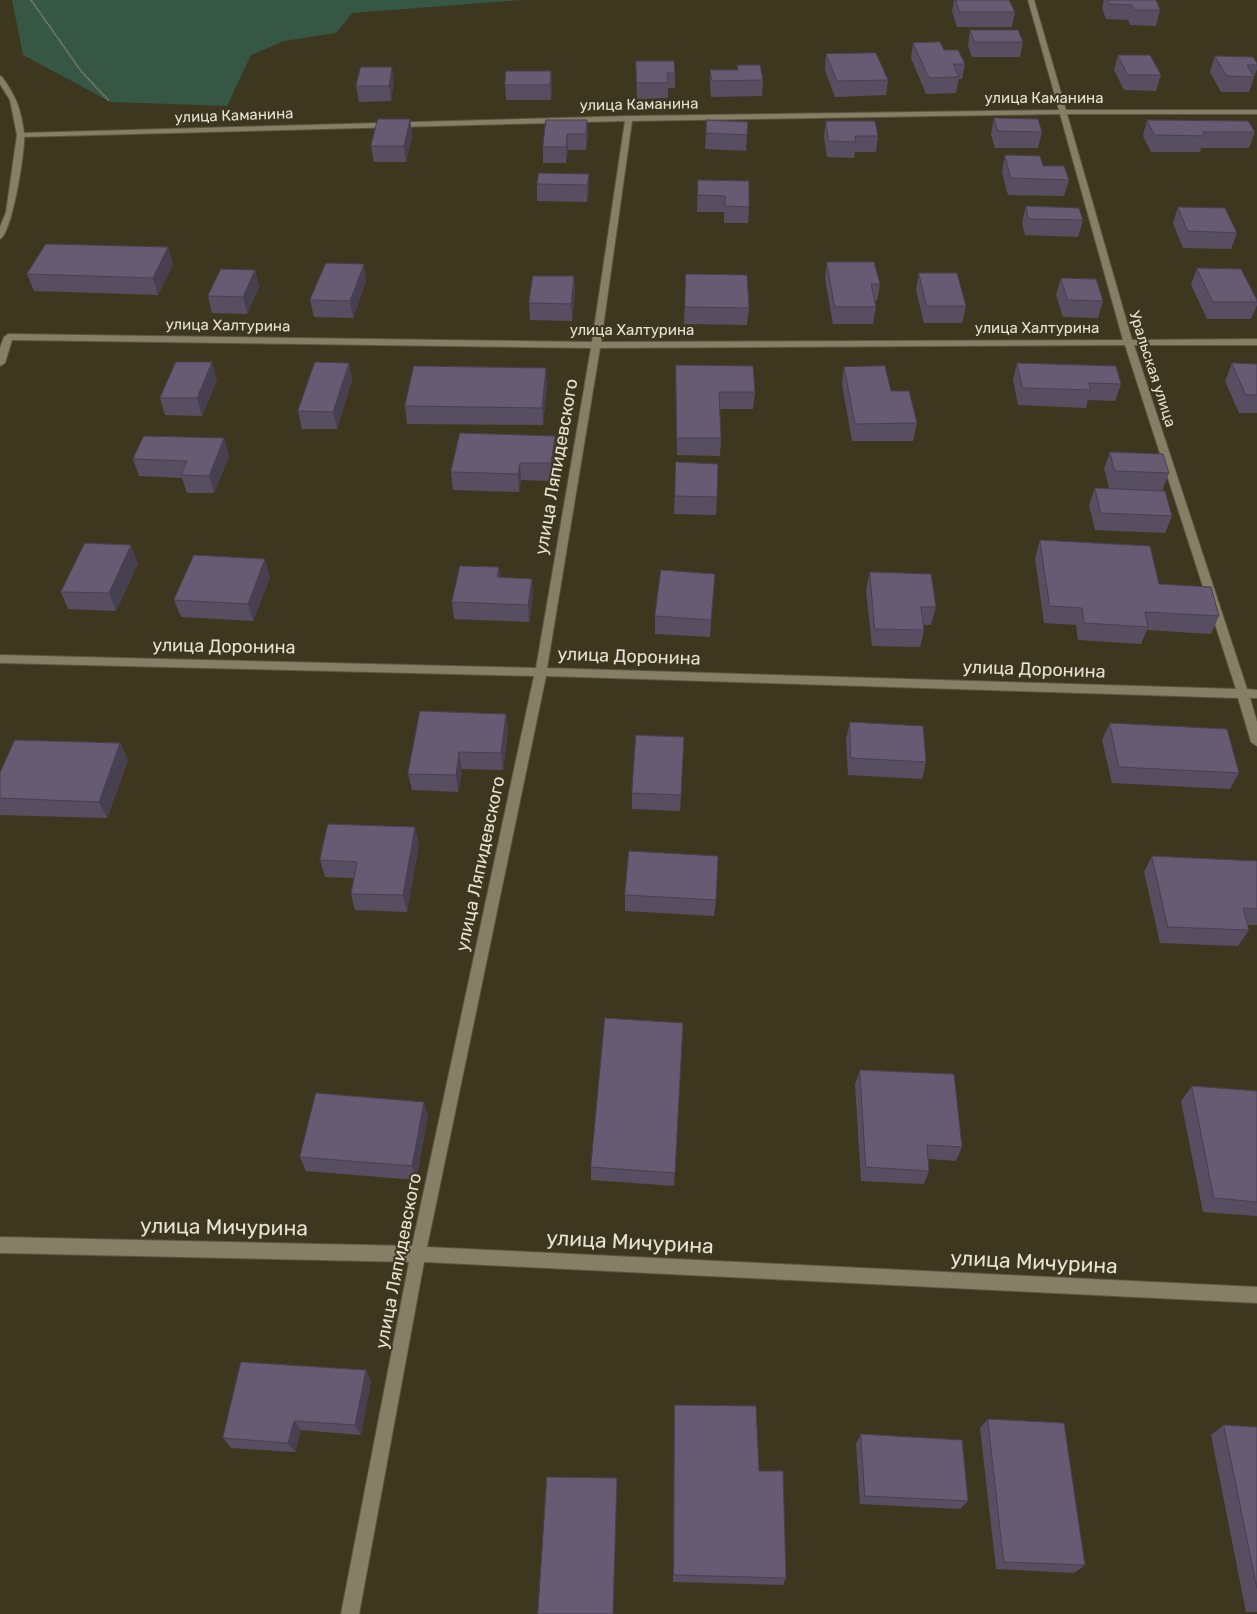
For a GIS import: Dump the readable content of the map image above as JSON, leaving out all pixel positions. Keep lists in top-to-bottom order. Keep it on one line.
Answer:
{"streets":{"street":["улица Каманина","улица Халтурина","Уральская улица","улица Ляпидевского","улица Доронина","улица Мичурина"]},"crossings":[["улица Каманина","Уральская улица"],["улица Каманина","улица Ляпидевского"],["улица Халтурина","Уральская улица"],["улица Халтурина","улица Ляпидевского"],["Уральская улица","улица Доронина"],["улица Ляпидевского","улица Доронина"],["улица Ляпидевского","улица Мичурина"]]}
